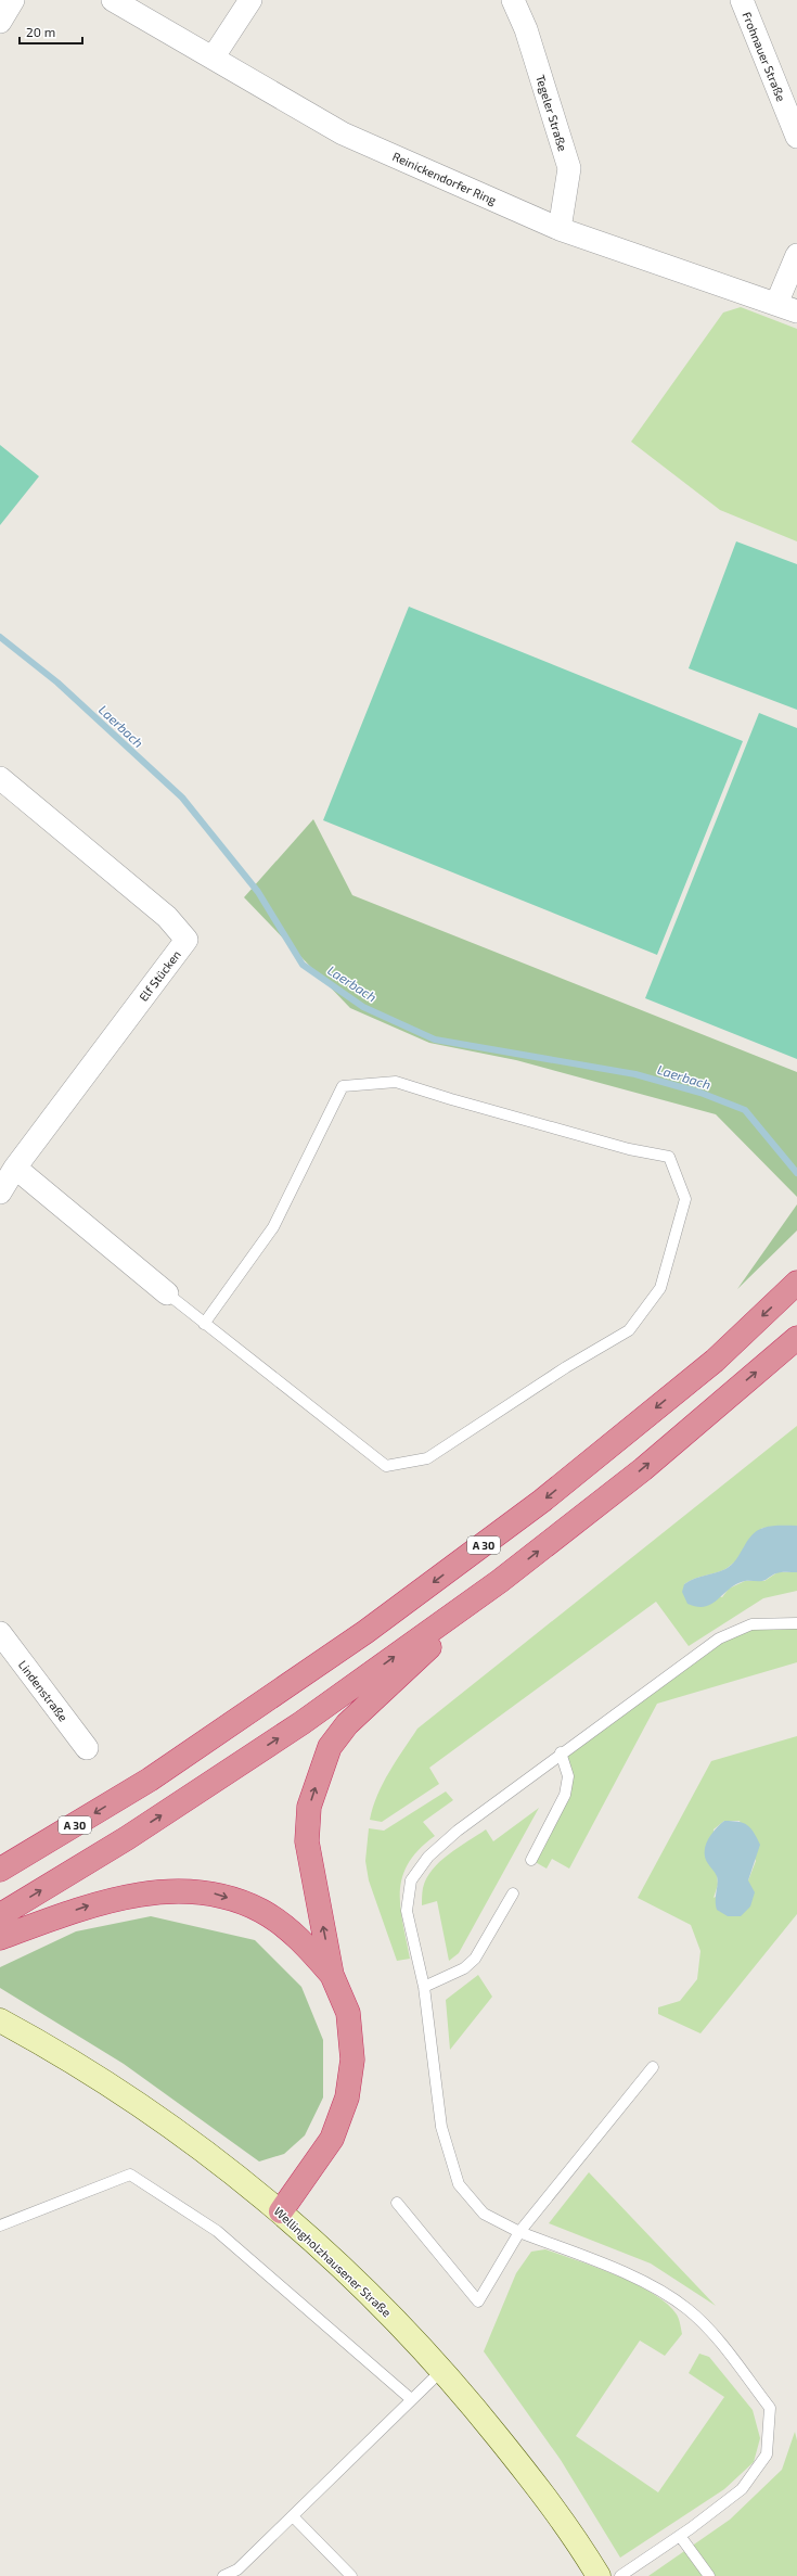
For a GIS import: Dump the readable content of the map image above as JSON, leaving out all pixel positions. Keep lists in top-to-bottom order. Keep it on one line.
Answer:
{"streets":{"highway":["A 30"],"main road":["Wellingholzhausener Straße"],"street":["Frohnauer Straße","Tegeler Straße","Reinickendorfer Ring","Elf Stücken","Lindenstraße"]},"crossings":[["Tegeler Straße","Reinickendorfer Ring"]],"water":["Laerbach"],"scale_bar":"20 m"}
